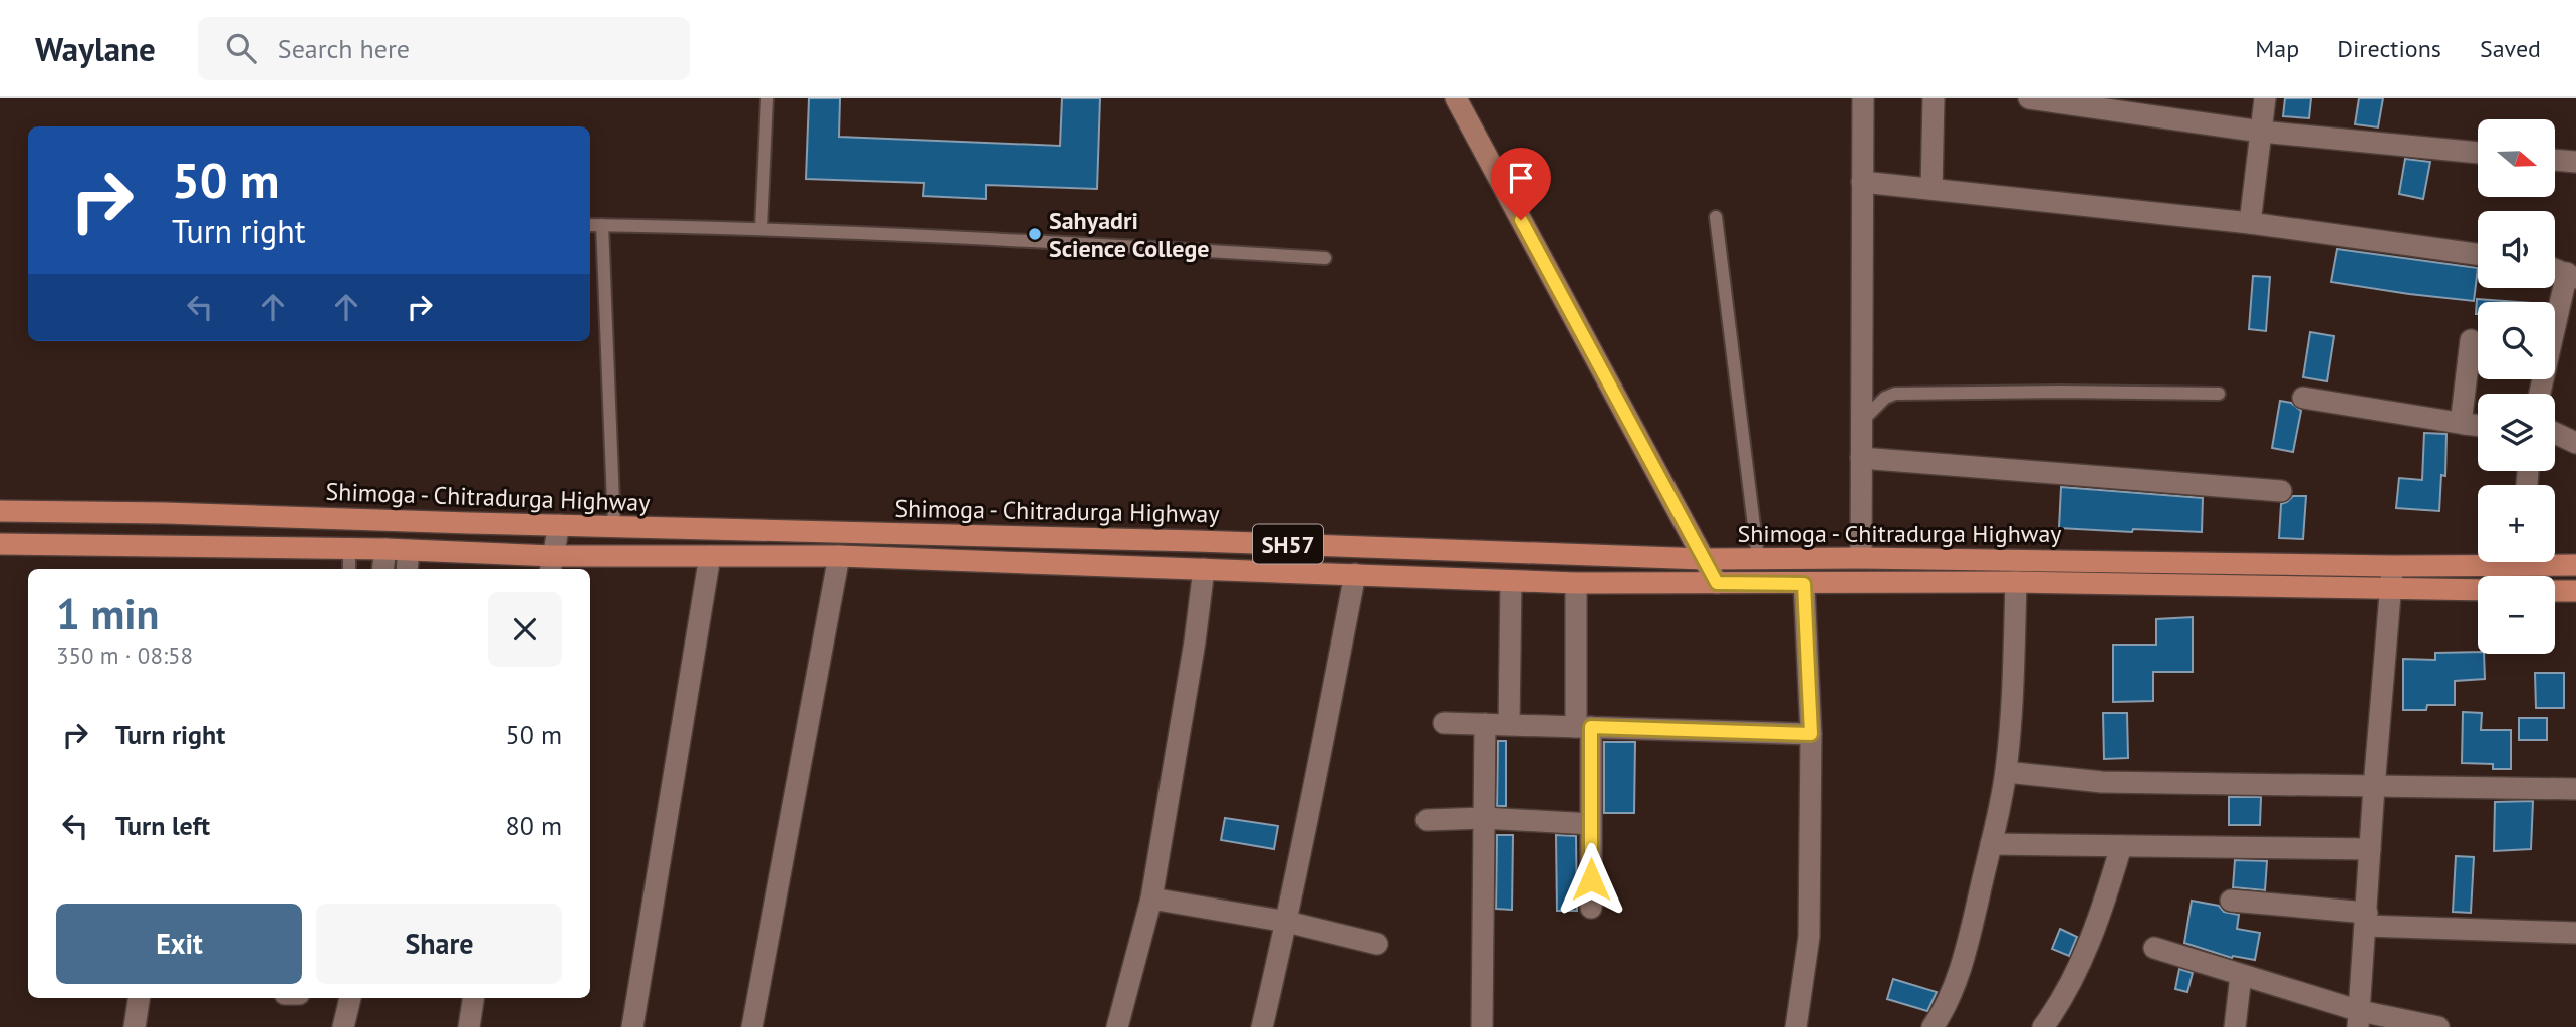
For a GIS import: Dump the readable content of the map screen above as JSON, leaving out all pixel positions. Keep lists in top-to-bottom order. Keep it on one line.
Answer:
{"streets":{"main road":["Shimoga - Chitradurga Highway","SH57"]},"places":["Sahyadri Science College"],"north":"right","page":{"header":"Waylane","search":"Search here","nav":["Map","Directions","Saved"],"map_buttons":["+","−"],"turn":["50 m","Turn right"],"heading":["1 min","350 m · 08:58"],"list":[{"name":"Turn right","value":"50 m"},{"name":"Turn left","value":"80 m"}],"buttons":["Exit","Share"]}}
